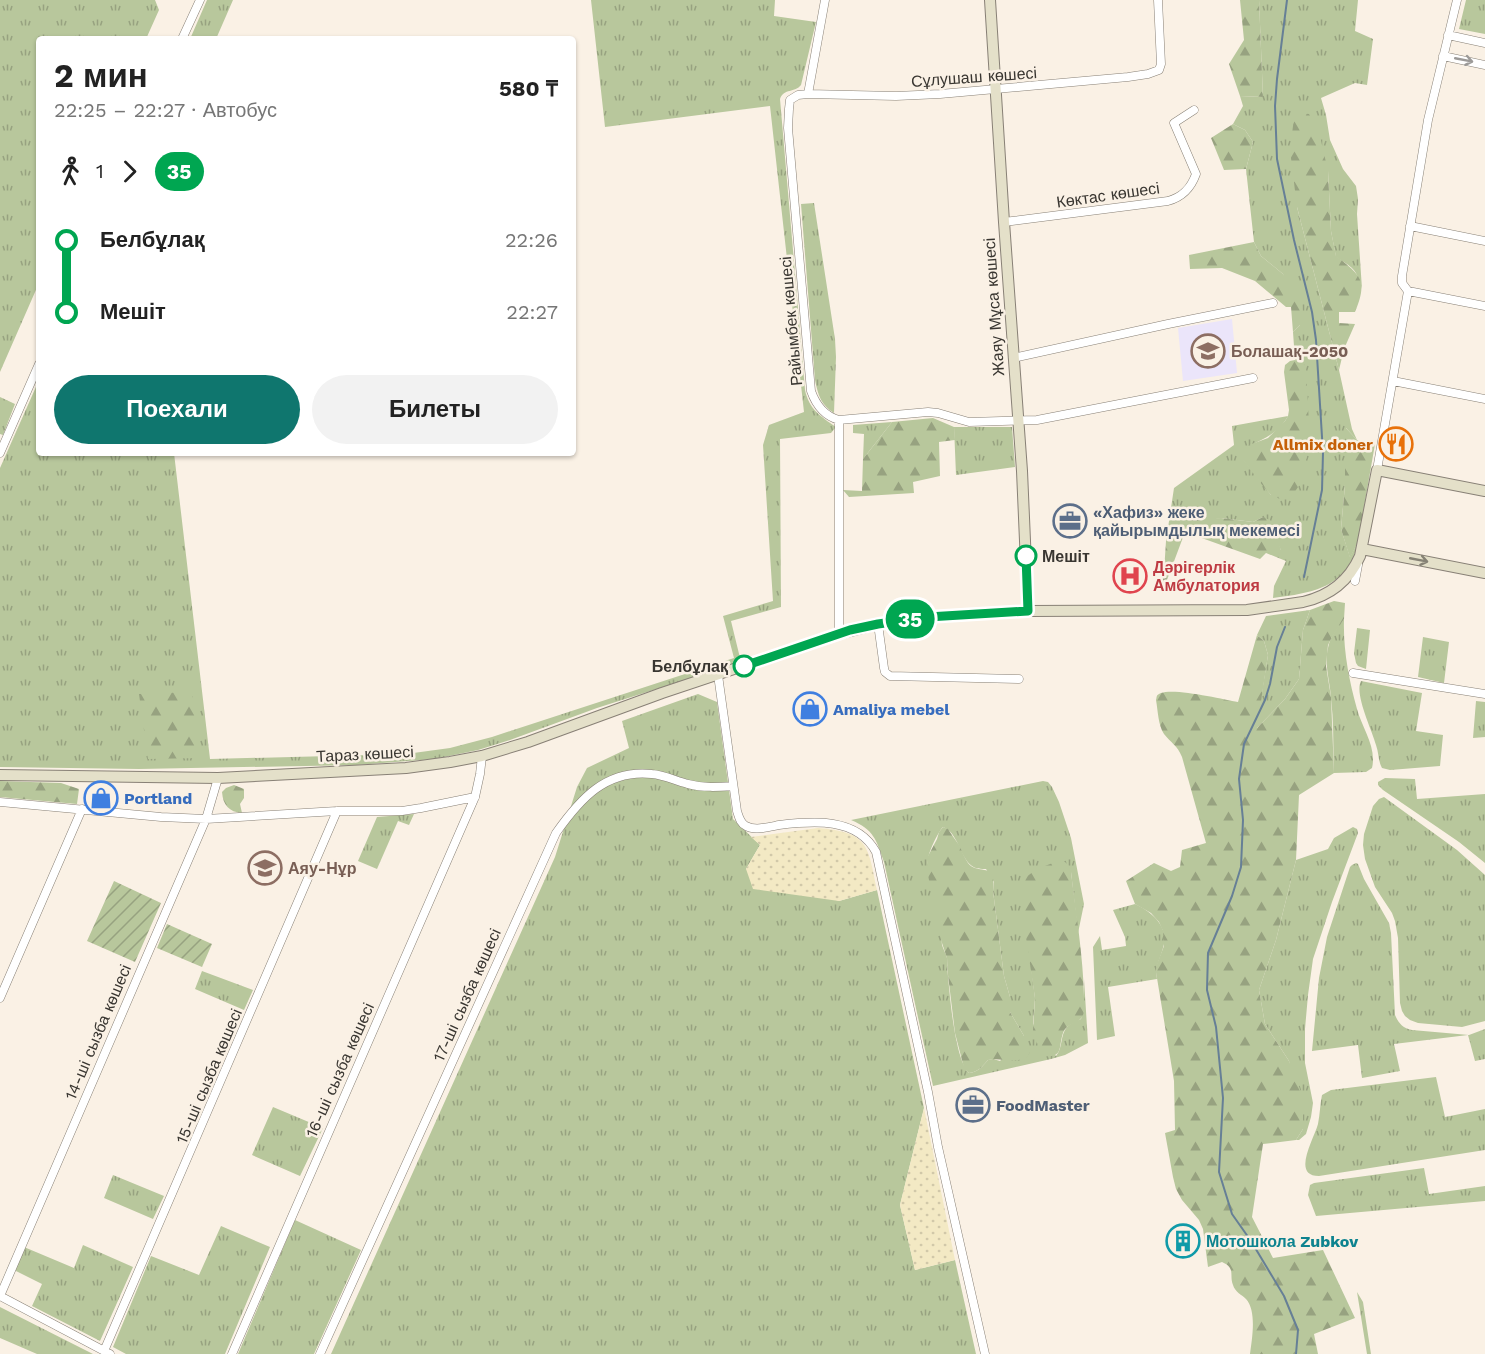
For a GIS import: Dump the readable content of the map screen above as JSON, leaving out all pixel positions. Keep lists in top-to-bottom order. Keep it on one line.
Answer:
{"streets":{"street":["Сұлушаш көшесі","Көктас көшесі","Жаяу Мұса көшесі","Райымбек көшесі","Тараз көшесі","17-ші сызба көшесі","14-ші сызба көшесі","16-ші сызба көшесі","15-ші сызба көшесі"]},"crossings":[["Сұлушаш көшесі","Жаяу Мұса көшесі"],["Сұлушаш көшесі","Райымбек көшесі"],["Көктас көшесі","Жаяу Мұса көшесі"],["Жаяу Мұса көшесі","Тараз көшесі"],["Тараз көшесі","14-ші сызба көшесі"],["Тараз көшесі","16-ші сызба көшесі"]],"places":{"school or university":["Болашақ-2050","Аяу-Нұр"],"restaurant":["Allmix doner"],"office":["«Хафиз» жеке қайырымдылық мекемесі","FoodMaster"],"other":["Мешіт","Белбұлақ"],"hospital":["Дәрігерлік Амбулатория"],"shop":["Amaliya mebel","Portland"],"building":["Мотошкола Zubkov"]},"lines":["bus line 35"],"page":{"on_map":"35","heading":["2 мин","22:25 – 22:27 · Автобус","580 ₸"],"legs":["1","35"],"list":[{"name":"Белбұлақ","value":"22:26"},{"name":"Мешіт","value":"22:27"}],"buttons":["Поехали","Билеты"]}}
